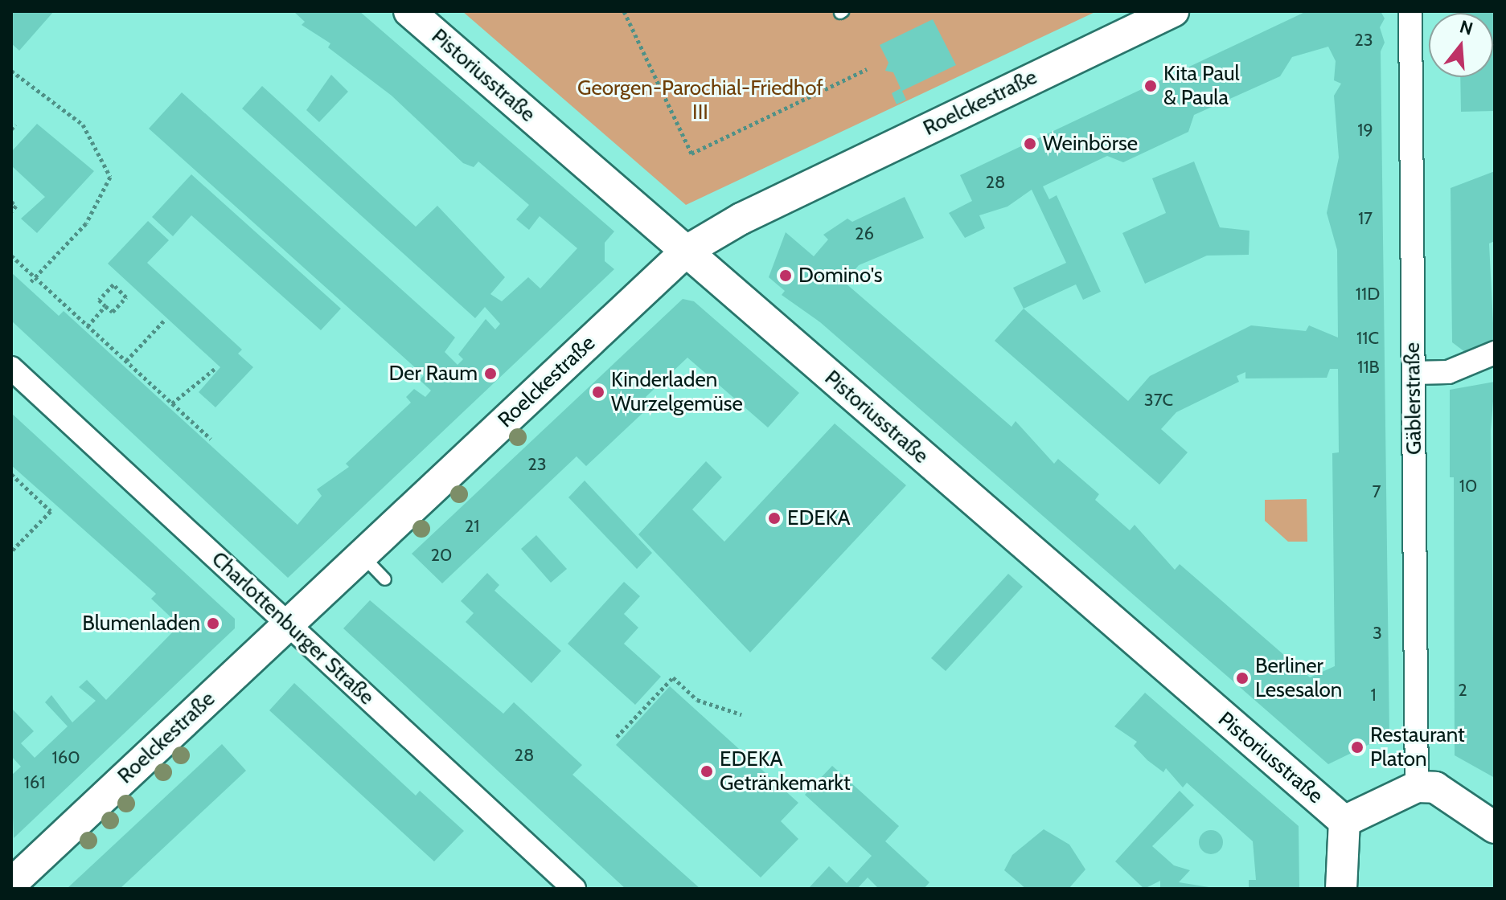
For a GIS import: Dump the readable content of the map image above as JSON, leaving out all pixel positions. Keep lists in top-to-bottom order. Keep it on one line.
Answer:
{"streets":{"street":["Pistoriusstraße","Roelckestraße","Gäblerstraße","Charlottenburger Straße"]},"crossings":[["Pistoriusstraße","Roelckestraße"],["Roelckestraße","Charlottenburger Straße"]],"parks":["Georgen-Parochial-Friedhof III"],"places":["Kita Paul & Paula","Weinbörse","Domino's","Der Raum","Kinderladen Wurzelgemüse","EDEKA","Blumenladen","Berliner Lesesalon","Restaurant Platon","EDEKA Getränkemarkt"],"house_numbers":["23","19","28","17","26","11D","11C","11B","37C","23","10","7","21","20","3","2","1","28","160","161"],"north":"top"}
